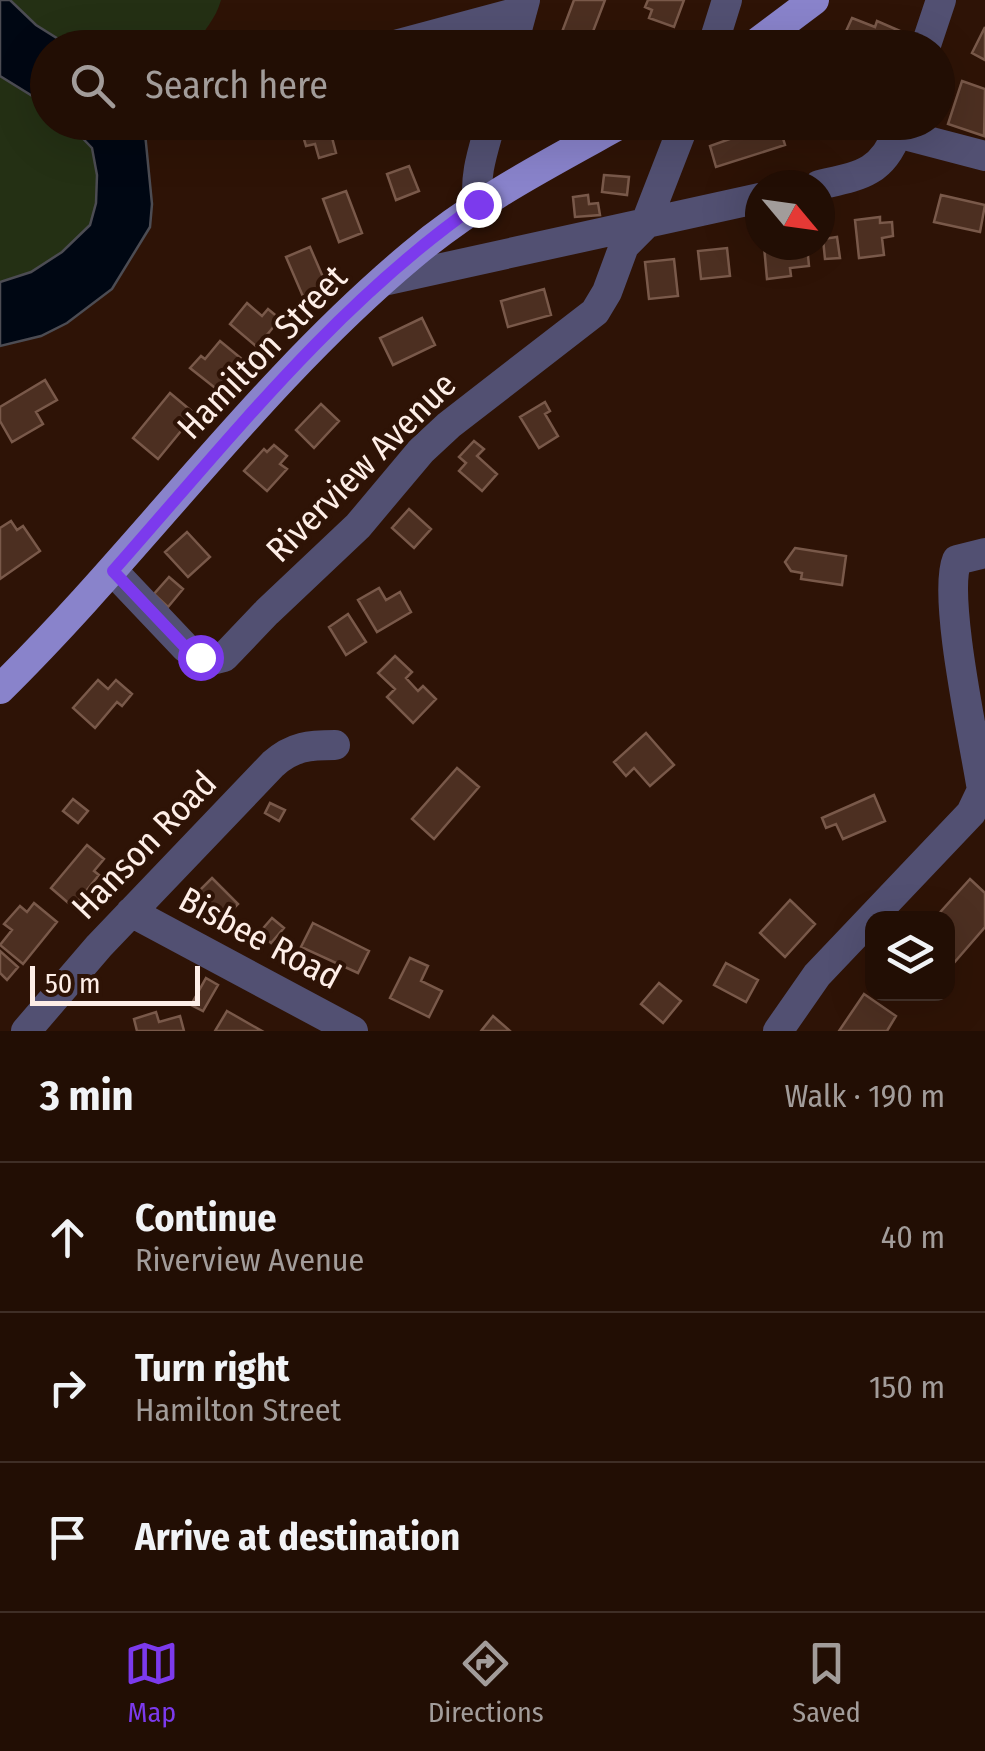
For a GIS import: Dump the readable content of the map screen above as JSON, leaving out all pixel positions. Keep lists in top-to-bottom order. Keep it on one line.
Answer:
{"streets":{"main road":["Hamilton Street"],"street":["Riverview Avenue","Hanson Road","Bisbee Road"]},"crossings":[["Hamilton Street","Riverview Avenue"],["Hanson Road","Bisbee Road"]],"scale_bar":"50 m","north":"bottom right","page":{"search":"Search here","scale":"50 m","heading":["3 min","Walk · 190 m"],"list":[["Continue","Riverview Avenue","40 m"],["Turn right","Hamilton Street","150 m"],"Arrive at destination"],"nav":["Map","Directions","Saved"]}}
